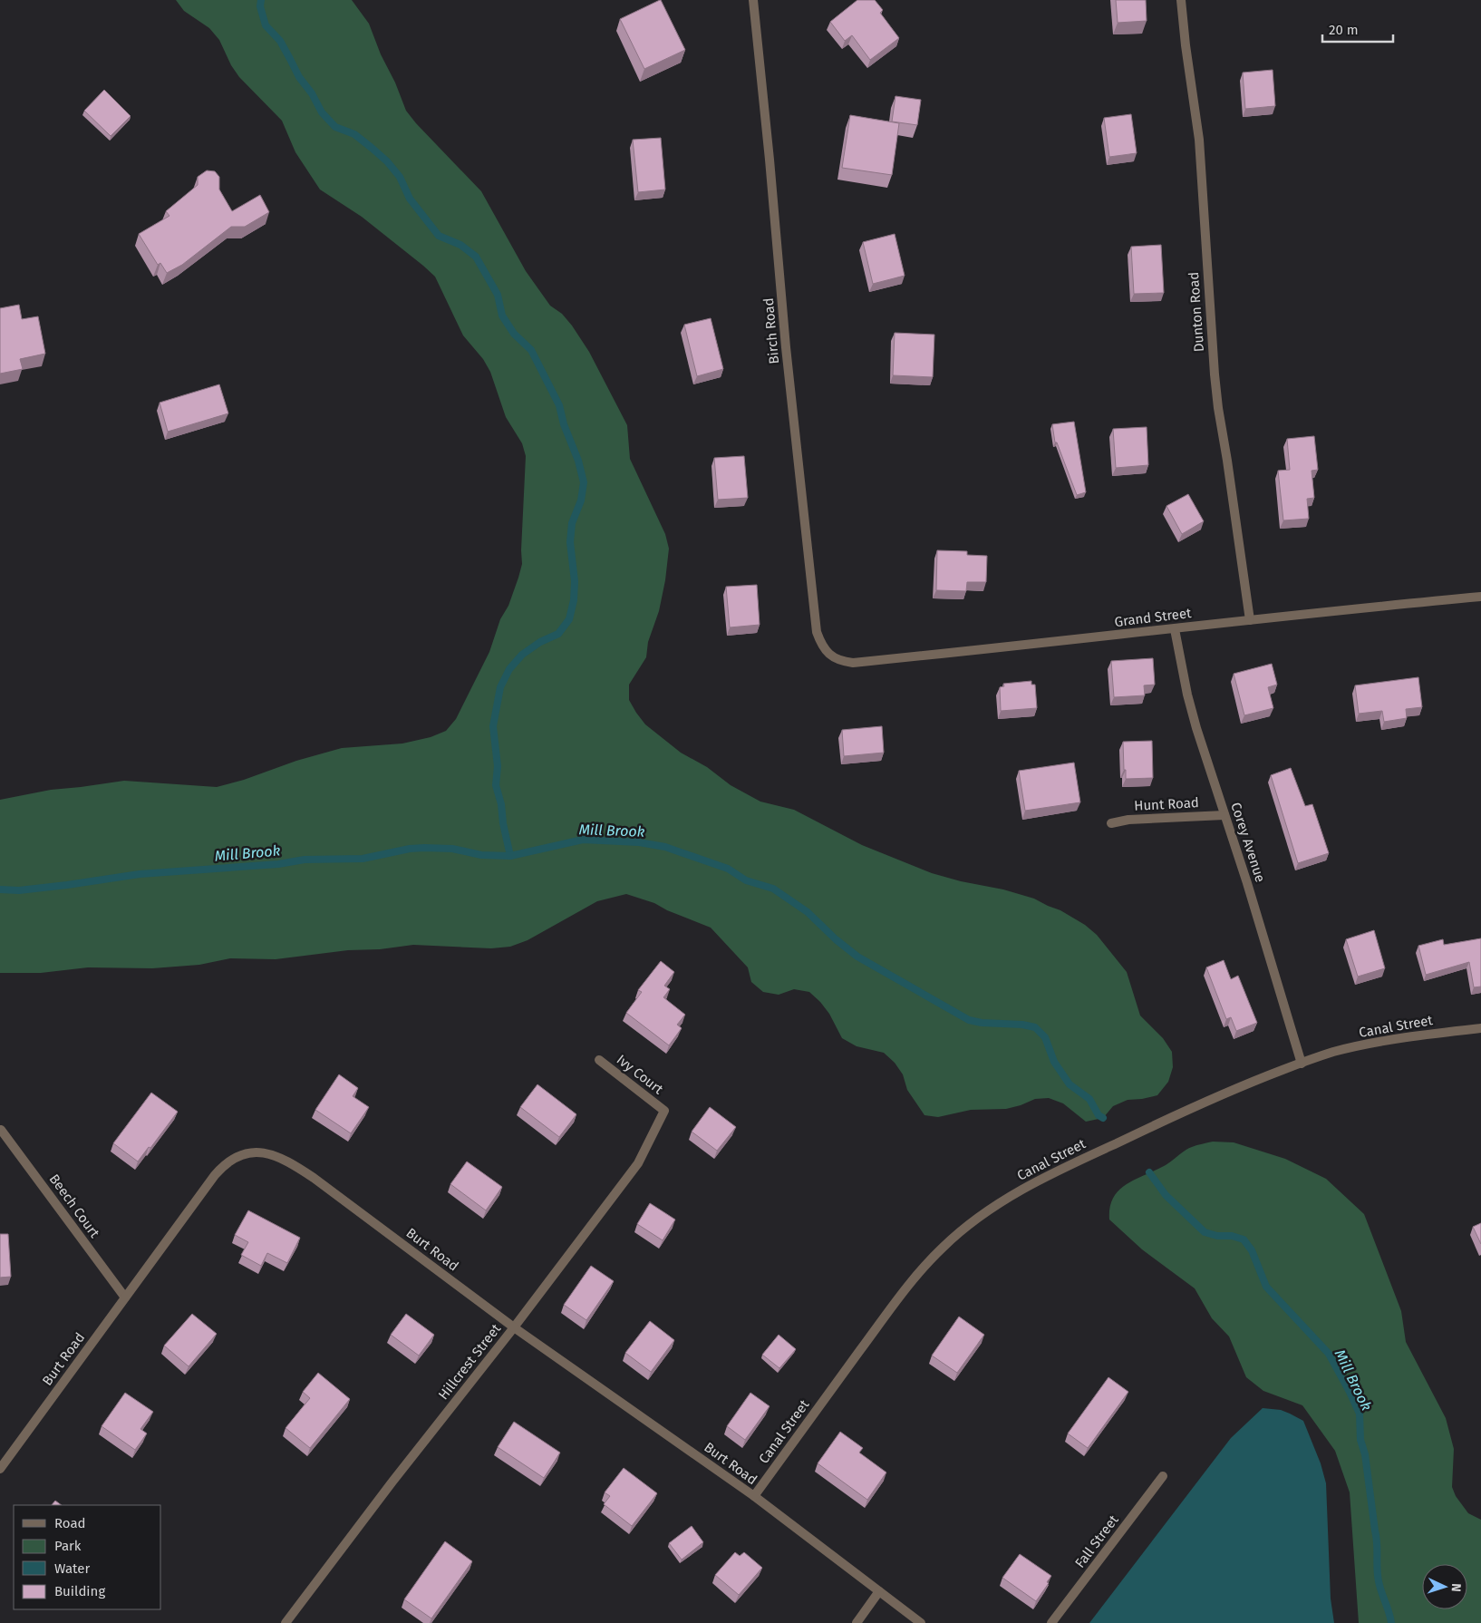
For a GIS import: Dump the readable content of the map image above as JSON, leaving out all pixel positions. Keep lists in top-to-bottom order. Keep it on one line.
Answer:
{"streets":{"street":["Dunton Road","Birch Road","Grand Street","Hunt Road","Corey Avenue","Canal Street","Ivy Court","Beech Court","Burt Road","Hillcrest Street","Fall Street"]},"crossings":[["Dunton Road","Grand Street"],["Birch Road","Grand Street"],["Grand Street","Corey Avenue"],["Hunt Road","Corey Avenue"],["Corey Avenue","Canal Street"],["Canal Street","Burt Road"],["Ivy Court","Hillcrest Street"],["Beech Court","Burt Road"],["Burt Road","Hillcrest Street"]],"water":["Mill Brook"],"legend":["Road","Park","Water","Building"],"scale_bar":"20 m","north":"right"}
